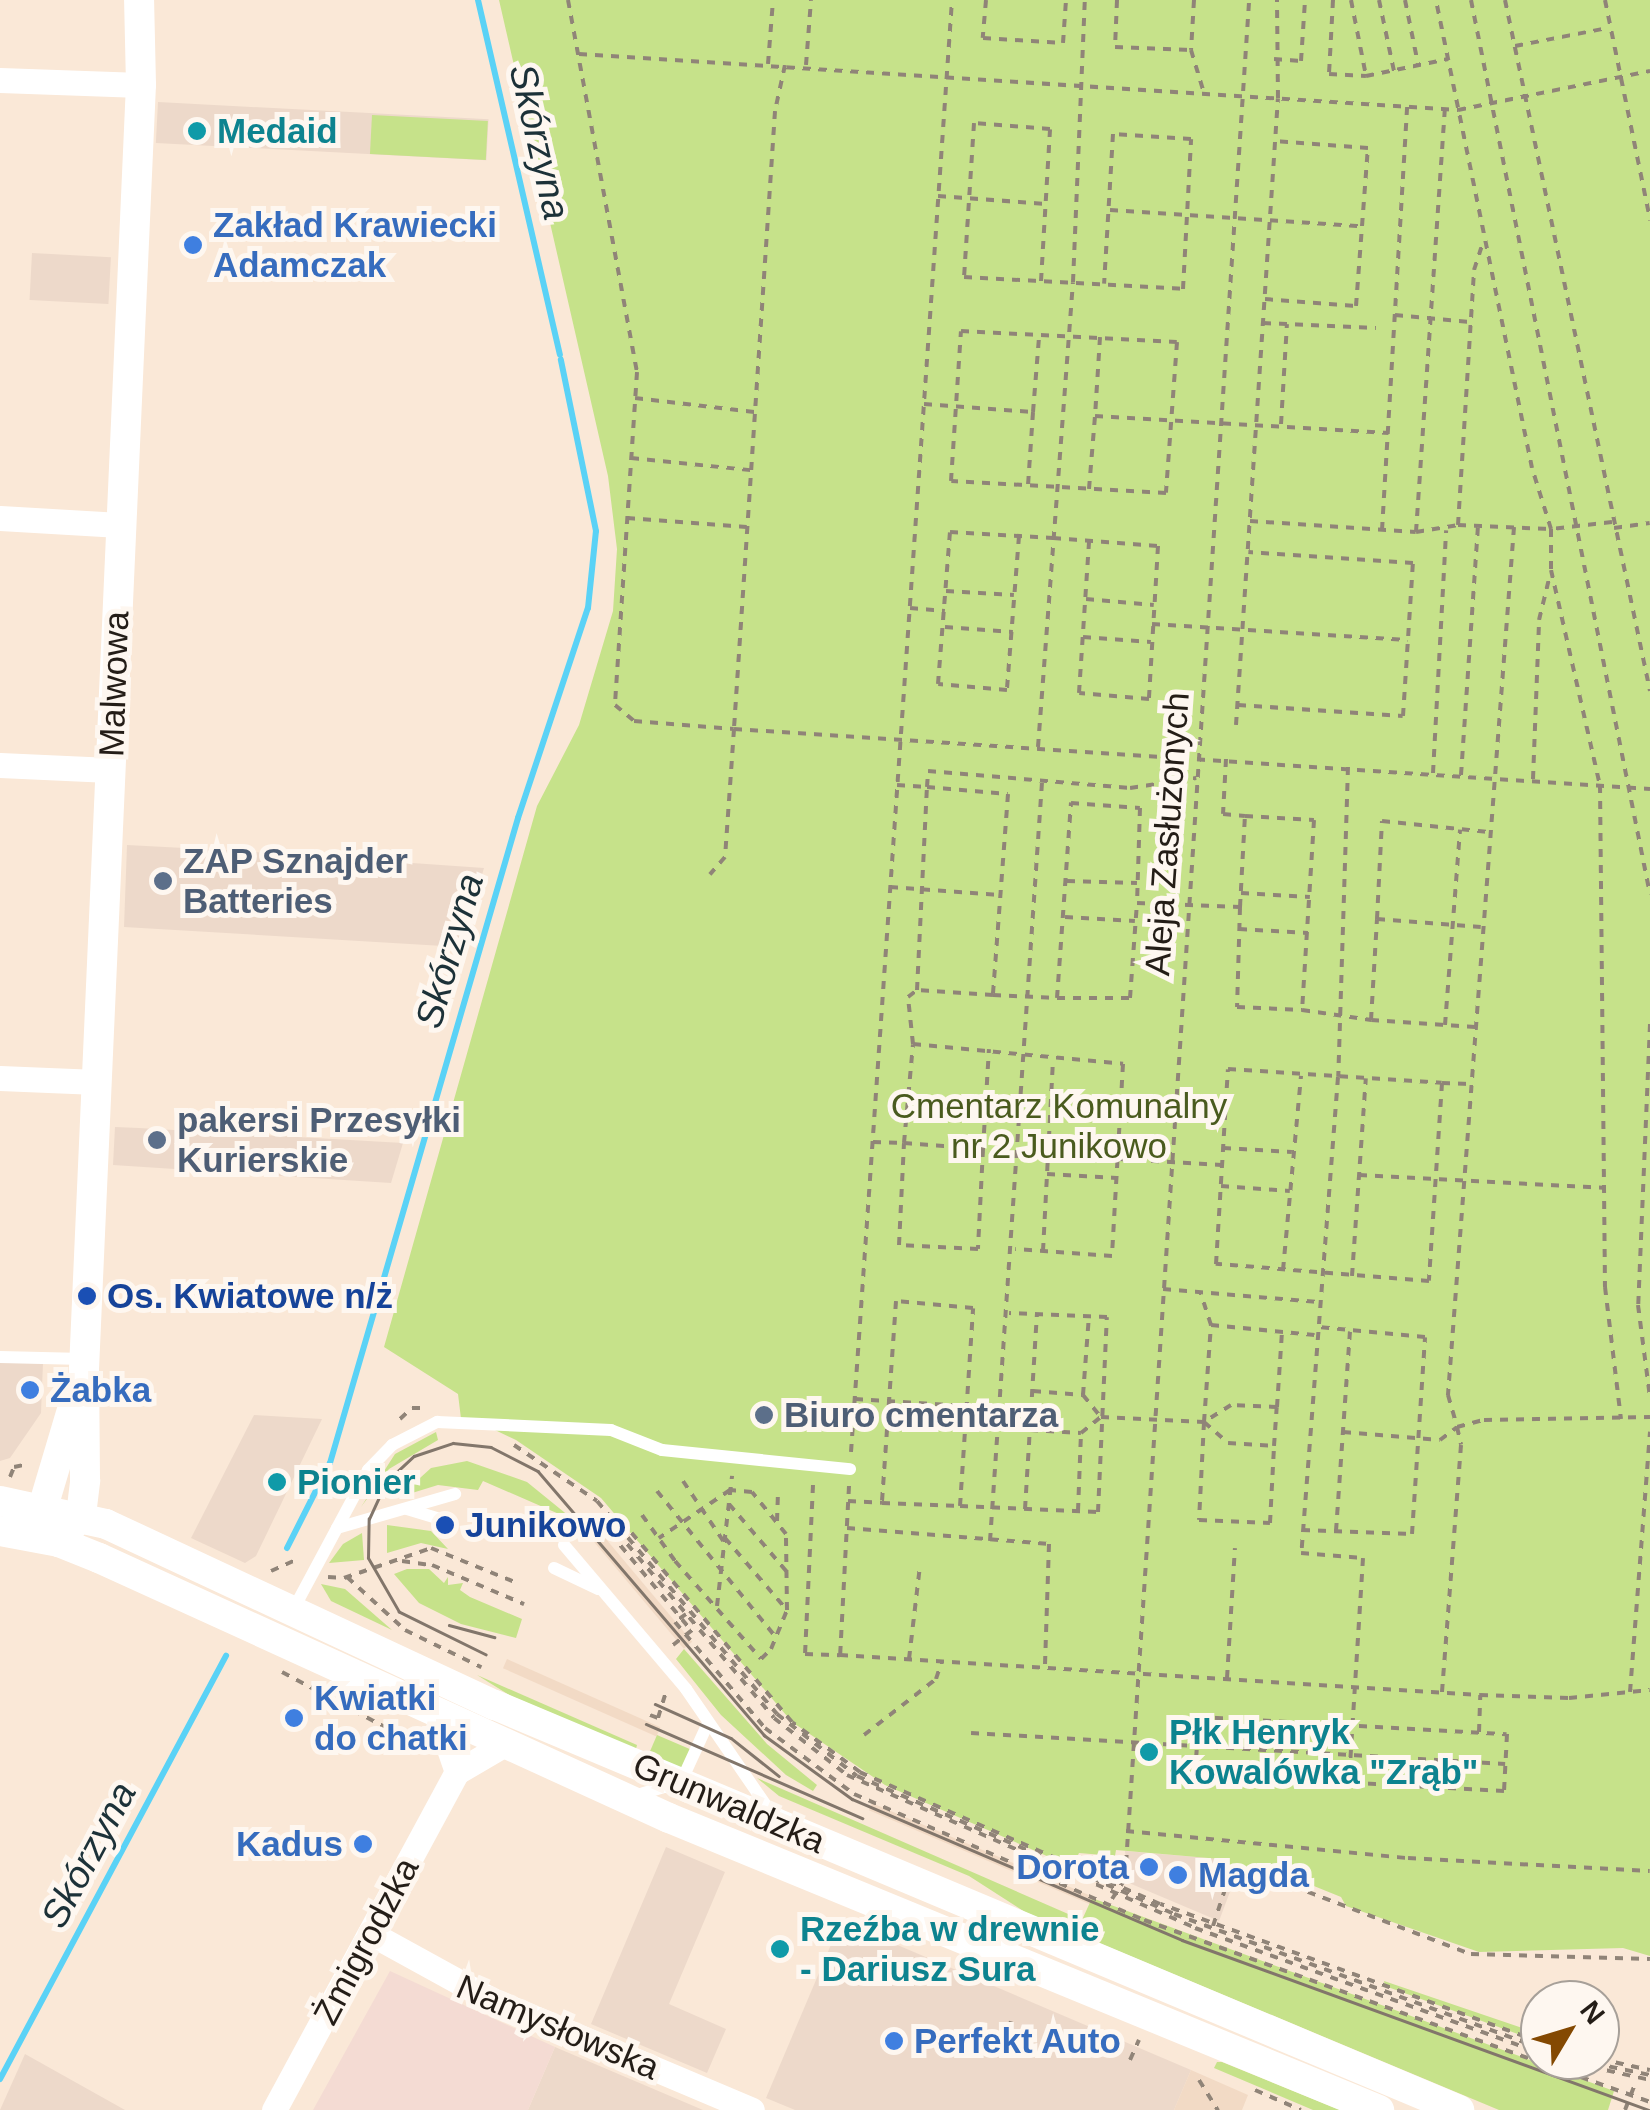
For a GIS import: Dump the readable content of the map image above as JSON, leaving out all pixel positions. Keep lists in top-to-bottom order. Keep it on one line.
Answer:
{"streets":{"street":["Malwowa","Grunwaldzka","Żmigrodzka","Namysłowska"],"path":["Aleja Zasłużonych"]},"crossings":[["Malwowa","Grunwaldzka"],["Żmigrodzka","Namysłowska"]],"water":["Skórzyna"],"parks":["Cmentarz Komunalny nr 2 Junikowo"],"places":["Medaid","Zakład Krawiecki Adamczak","ZAP Sznajder Batteries","pakersi Przesyłki Kurierskie","Os. Kwiatowe n/ż","Żabka","Biuro cmentarza","Pionier","Junikowo","Kwiatki do chatki","Płk Henryk Kowalówka \"Zrąb\"","Kadus","Dorota","Magda","Rzeźba w drewnie - Dariusz Sura","Perfekt Auto"],"north":"top right"}
